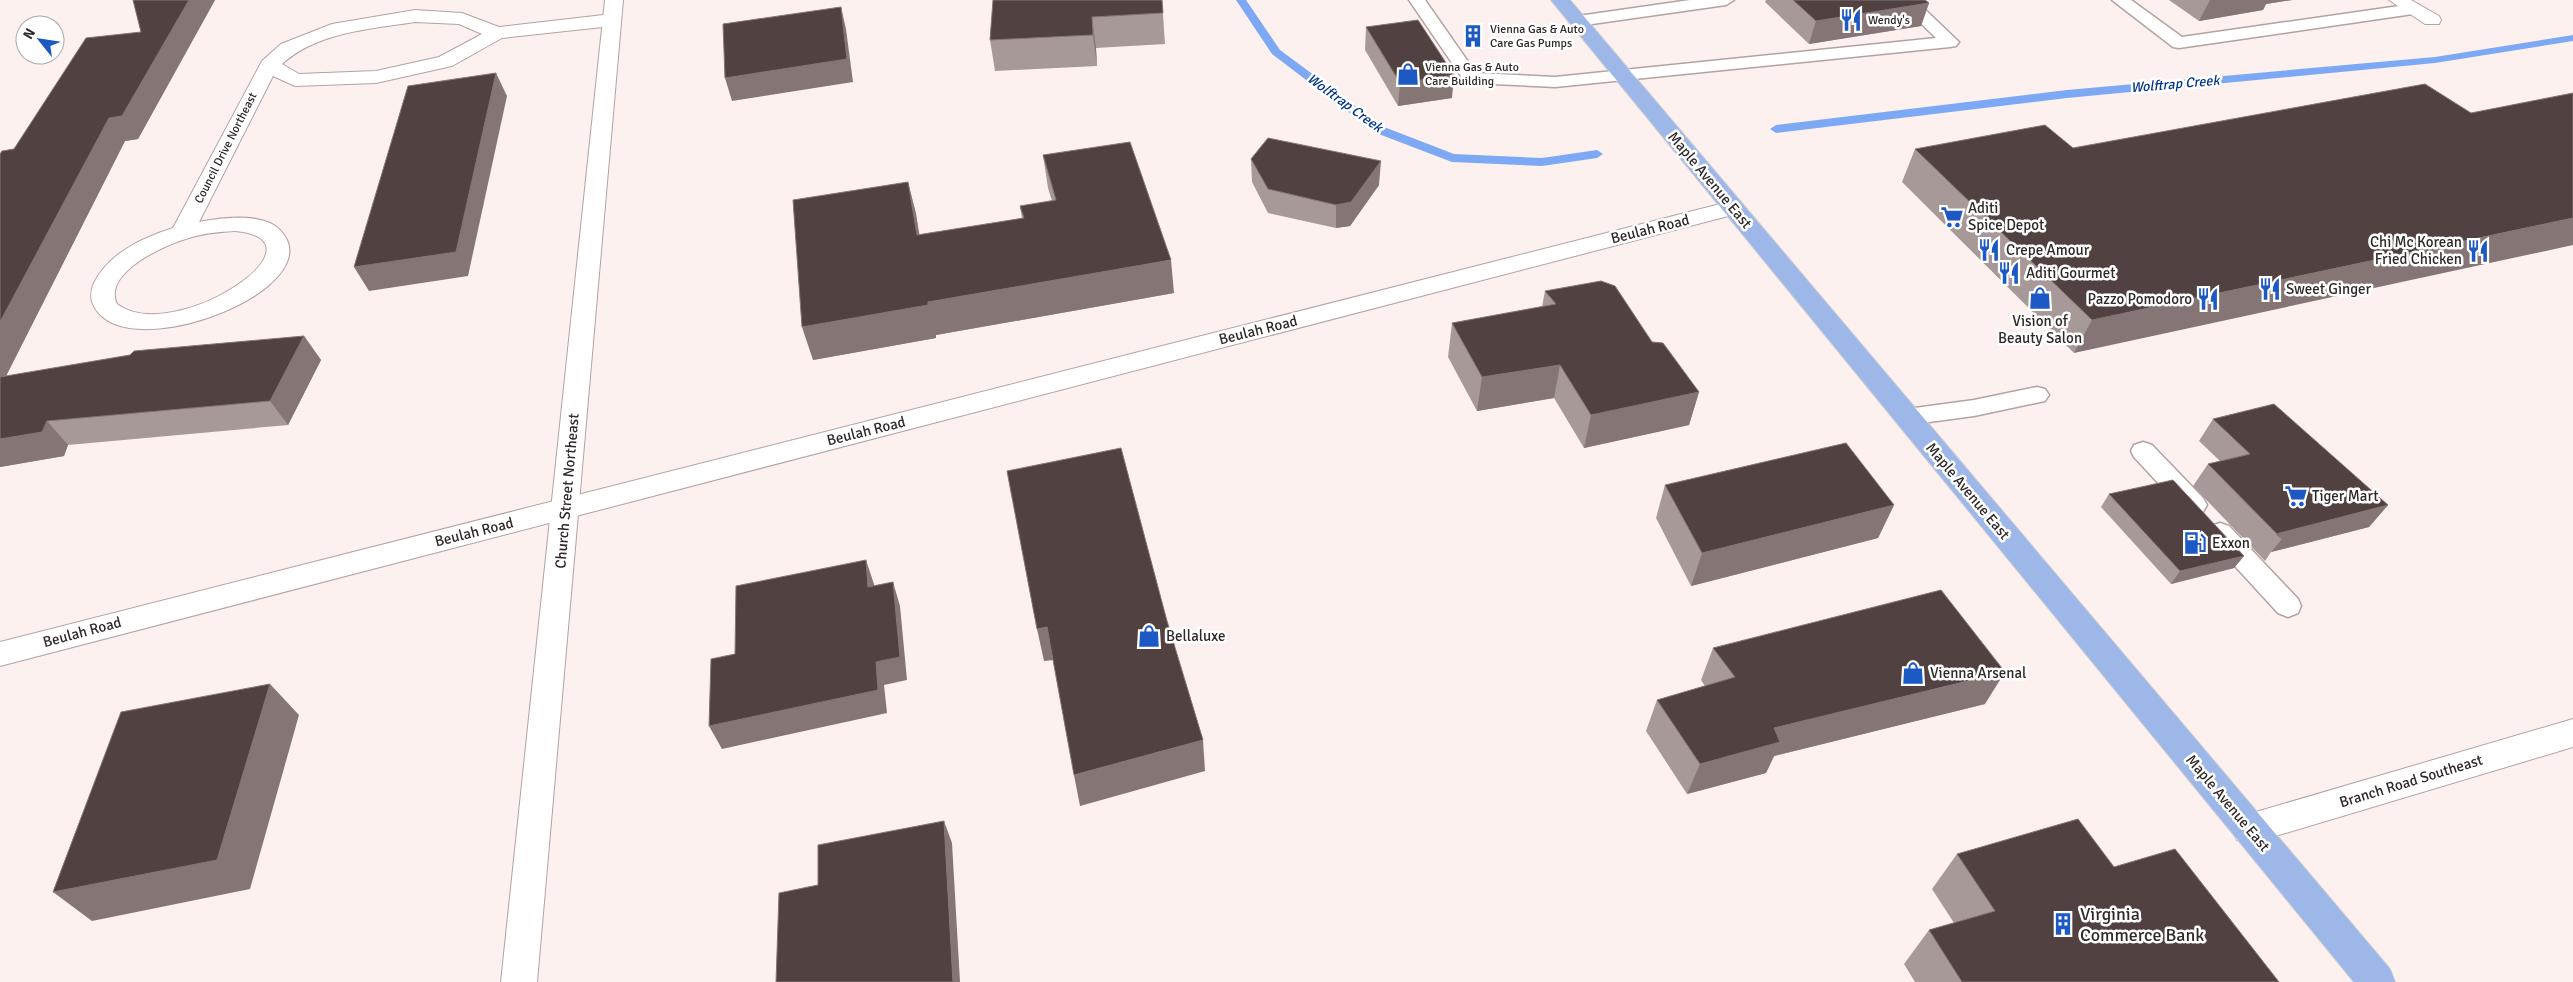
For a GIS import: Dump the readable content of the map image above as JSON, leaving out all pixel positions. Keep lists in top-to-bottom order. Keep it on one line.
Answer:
{"streets":{"main road":["Maple Avenue East"],"street":["Council Drive Northeast","Beulah Road","Church Street Northeast","Branch Road Southeast"]},"crossings":[["Council Drive Northeast","Church Street Northeast"],["Maple Avenue East","Beulah Road"],["Maple Avenue East","Branch Road Southeast"],["Beulah Road","Church Street Northeast"]],"water":["Wolftrap Creek"],"places":{"restaurant":["Wendy's","Crepe Amour","Chi Mc Korean Fried Chicken","Aditi Gourmet","Sweet Ginger","Pazzo Pomodoro"],"building":["Vienna Gas & Auto Care Gas Pumps","Virginia Commerce Bank"],"shop":["Vienna Gas & Auto Care Building","Vision of Beauty Salon","Bellaluxe","Vienna Arsenal"],"supermarket":["Aditi Spice Depot","Tiger Mart"],"fuel station":["Exxon"]},"north":"top left"}
